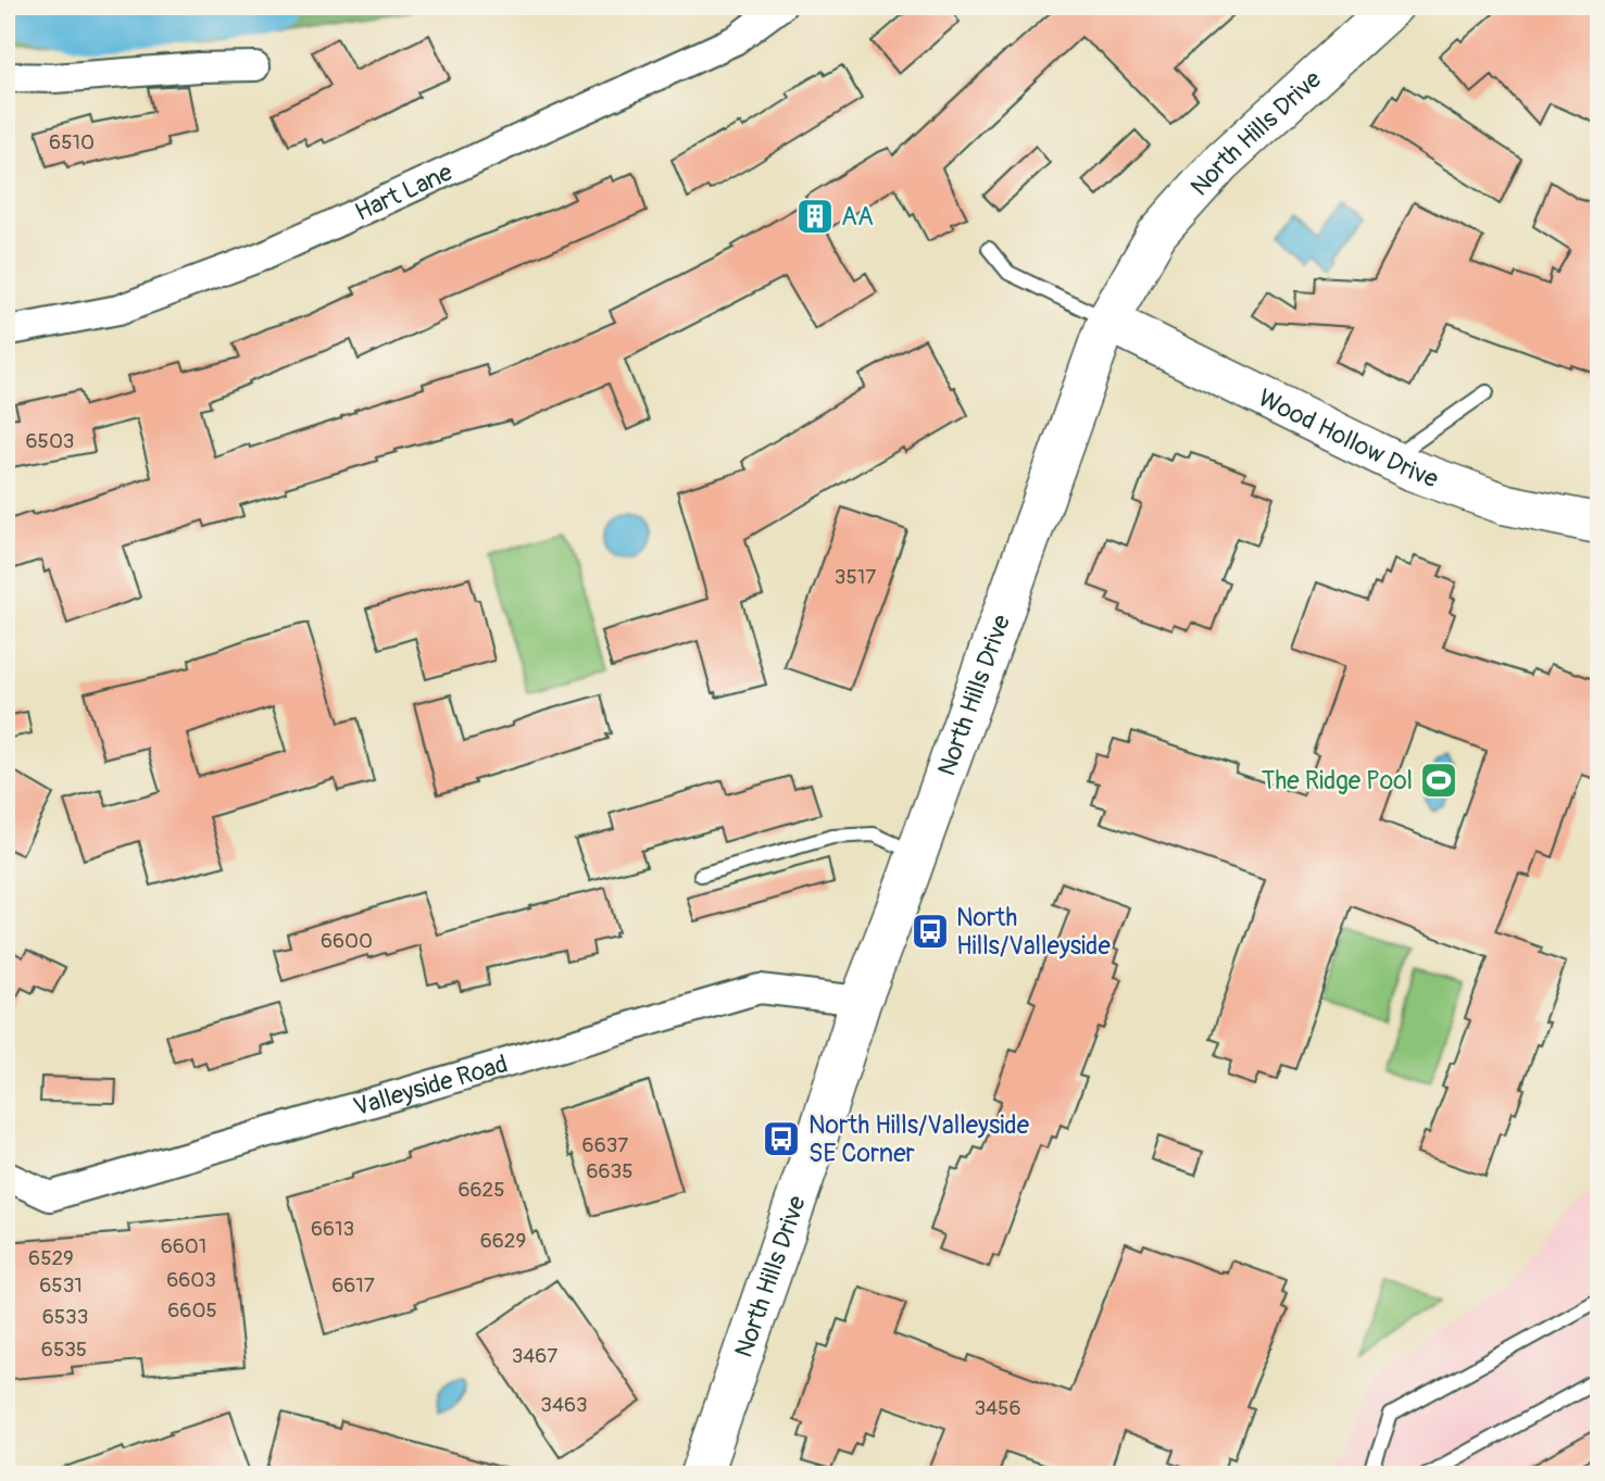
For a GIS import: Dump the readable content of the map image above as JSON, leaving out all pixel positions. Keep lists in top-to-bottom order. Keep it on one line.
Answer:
{"streets":{"street":["North Hills Drive","Hart Lane","Wood Hollow Drive","Valleyside Road"]},"crossings":[["North Hills Drive","Wood Hollow Drive"],["North Hills Drive","Valleyside Road"]],"places":{"building":["AA"],"sports":["The Ridge Pool"],"bus stop":["North Hills/Valleyside","North Hills/Valleyside SE Corner"]},"house_numbers":["6510","6503","3517","6600","6637","6635","6625","6613","6629","6601","6529","6603","6531","6617","6605","6533","6535","3467","3463","3456"]}
